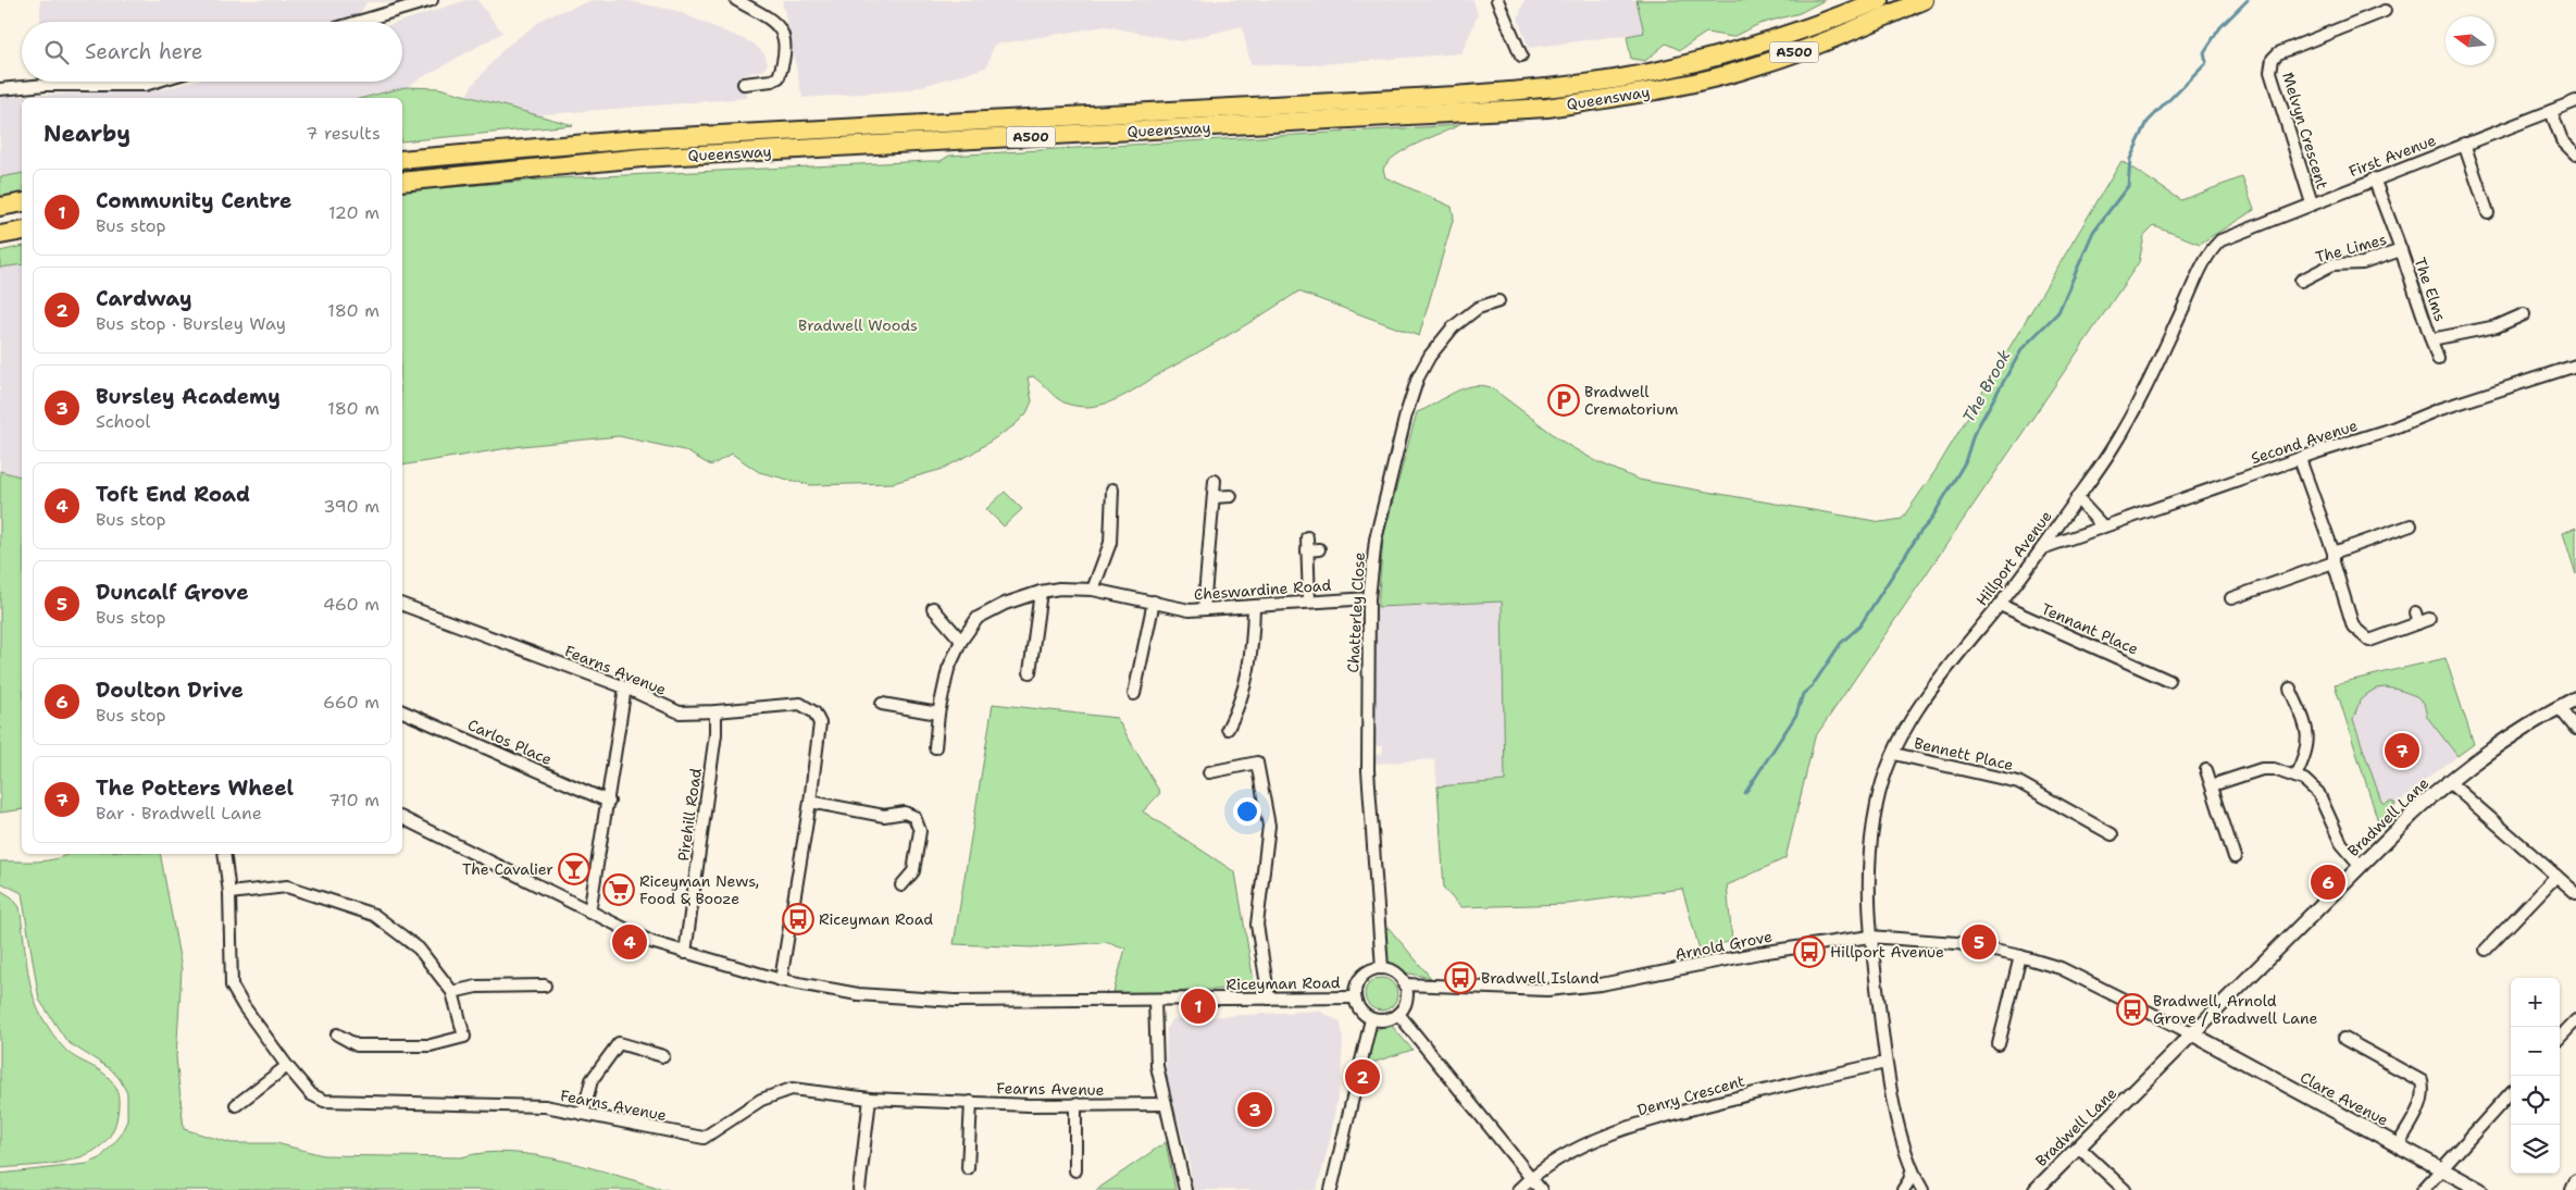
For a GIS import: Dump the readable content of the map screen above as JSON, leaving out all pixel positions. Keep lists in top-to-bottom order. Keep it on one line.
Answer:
{"streets":{"highway":["A500","Queensway"],"street":["Melvyn Crescent","First Avenue","The Limes","The Elms","Second Avenue","Hillport Avenue","Cheswardine Road","Chatterley Close","Tennant Place","Fearns Avenue","Carlos Place","Bennett Place","Pirehill Road","Bradwell Lane","Arnold Grove","Riceyman Road","Denry Crescent","Clare Avenue"]},"crossings":[["Melvyn Crescent","First Avenue"],["First Avenue","The Limes"],["First Avenue","Hillport Avenue"],["The Limes","The Elms"],["Second Avenue","Hillport Avenue"],["Hillport Avenue","Tennant Place"],["Hillport Avenue","Bennett Place"],["Hillport Avenue","Arnold Grove"],["Hillport Avenue","Denry Crescent"],["Cheswardine Road","Chatterley Close"],["Chatterley Close","Arnold Grove"],["Chatterley Close","Riceyman Road"],["Fearns Avenue","Pirehill Road"],["Fearns Avenue","Riceyman Road"],["Pirehill Road","Riceyman Road"],["Bradwell Lane","Arnold Grove"],["Bradwell Lane","Clare Avenue"],["Arnold Grove","Riceyman Road"],["Arnold Grove","Clare Avenue"]],"water":["The Brook"],"parks":["Bradwell Woods"],"places":{"parking":["Bradwell Crematorium"],"bar":["The Cavalier"],"supermarket":["Riceyman News, Food & Booze"],"bus stop":["Riceyman Road","Hillport Avenue","Bradwell Island","Bradwell, Arnold Grove / Bradwell Lane"]},"north":"left","page":{"search":"Search here","heading":["Nearby","7 results"],"list":[{"mark":"1","name":"Community Centre","note":"Bus stop","value":"120 m"},{"mark":"2","name":"Cardway","note":"Bus stop · Bursley Way","value":"180 m"},{"mark":"3","name":"Bursley Academy","note":"School","value":"180 m"},{"mark":"4","name":"Toft End Road","note":"Bus stop","value":"390 m"},{"mark":"5","name":"Duncalf Grove","note":"Bus stop","value":"460 m"},{"mark":"6","name":"Doulton Drive","note":"Bus stop","value":"660 m"},{"mark":"7","name":"The Potters Wheel","note":"Bar · Bradwell Lane","value":"710 m"}],"pins":["7","6","4","5","1","2","3"],"map_buttons":["+","−"]}}
